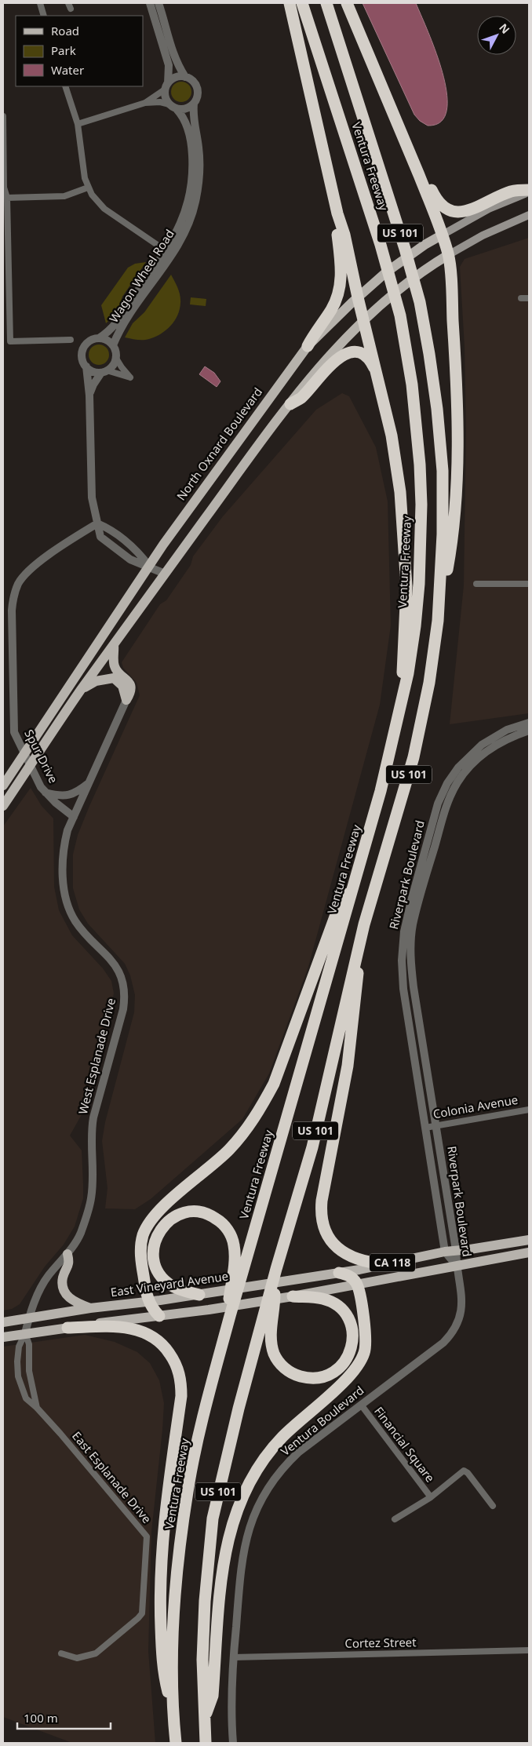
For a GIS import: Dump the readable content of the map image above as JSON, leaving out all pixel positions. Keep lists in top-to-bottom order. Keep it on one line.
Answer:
{"streets":{"highway":["Ventura Freeway","US 101"],"main road":["North Oxnard Boulevard","CA 118","East Vineyard Avenue"],"street":["Wagon Wheel Road","Spur Drive","Riverpark Boulevard","West Esplanade Drive","Colonia Avenue","Ventura Boulevard","Financial Square","East Esplanade Drive","Cortez Street"]},"crossings":[["Spur Drive","West Esplanade Drive"],["Riverpark Boulevard","Colonia Avenue"],["Riverpark Boulevard","CA 118"],["Riverpark Boulevard","Ventura Boulevard"],["West Esplanade Drive","East Vineyard Avenue"],["West Esplanade Drive","East Esplanade Drive"],["CA 118","East Vineyard Avenue"],["CA 118","Ventura Boulevard"],["Ventura Boulevard","Financial Square"],["Ventura Boulevard","Cortez Street"]],"legend":["Road","Park","Water"],"scale_bar":"100 m","north":"top right"}
